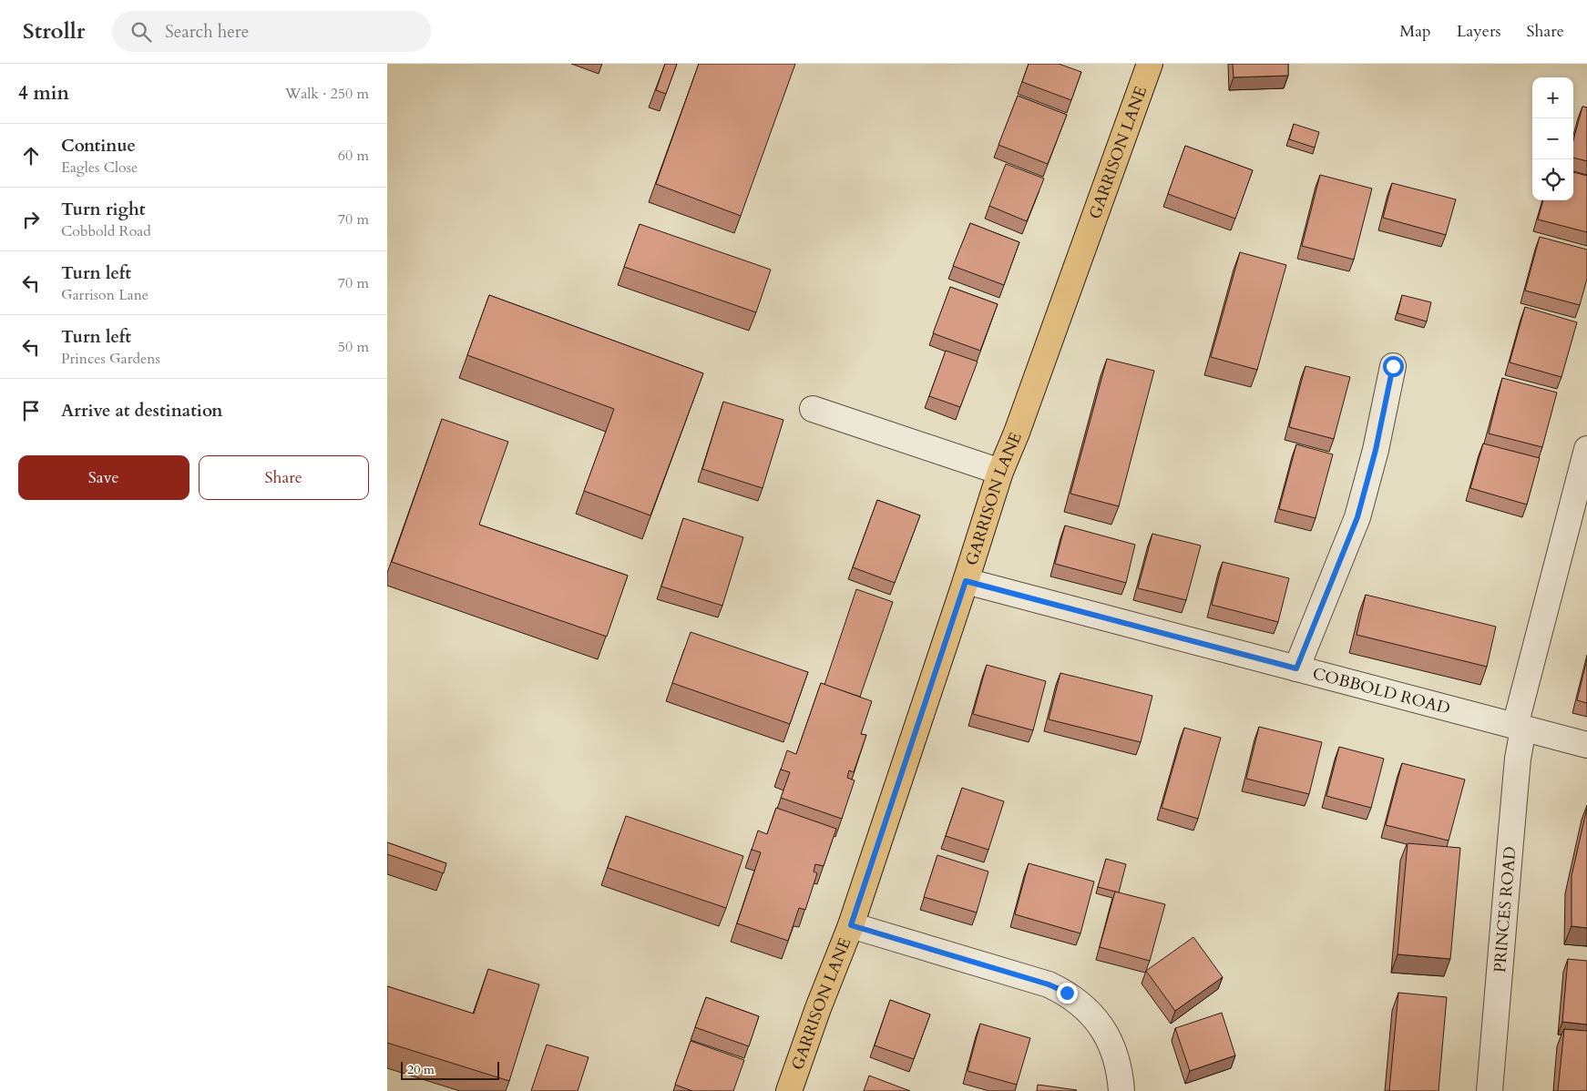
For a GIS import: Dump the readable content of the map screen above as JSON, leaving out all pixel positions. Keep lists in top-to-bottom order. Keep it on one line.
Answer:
{"streets":{"main road":["GARRISON LANE"],"street":["COBBOLD ROAD","PRINCES ROAD"]},"crossings":[["GARRISON LANE","COBBOLD ROAD"],["COBBOLD ROAD","PRINCES ROAD"]],"scale_bar":"20 m","page":{"header":"Strollr","search":"Search here","nav":["Map","Layers","Share"],"heading":["4 min","Walk · 250 m"],"map_buttons":["+","−"],"list":[["Continue","Eagles Close","60 m"],["Turn right","Cobbold Road","70 m"],["Turn left","Garrison Lane","70 m"],["Turn left","Princes Gardens","50 m"],"Arrive at destination"],"buttons":["Save","Share"],"scale":"20 m"}}
